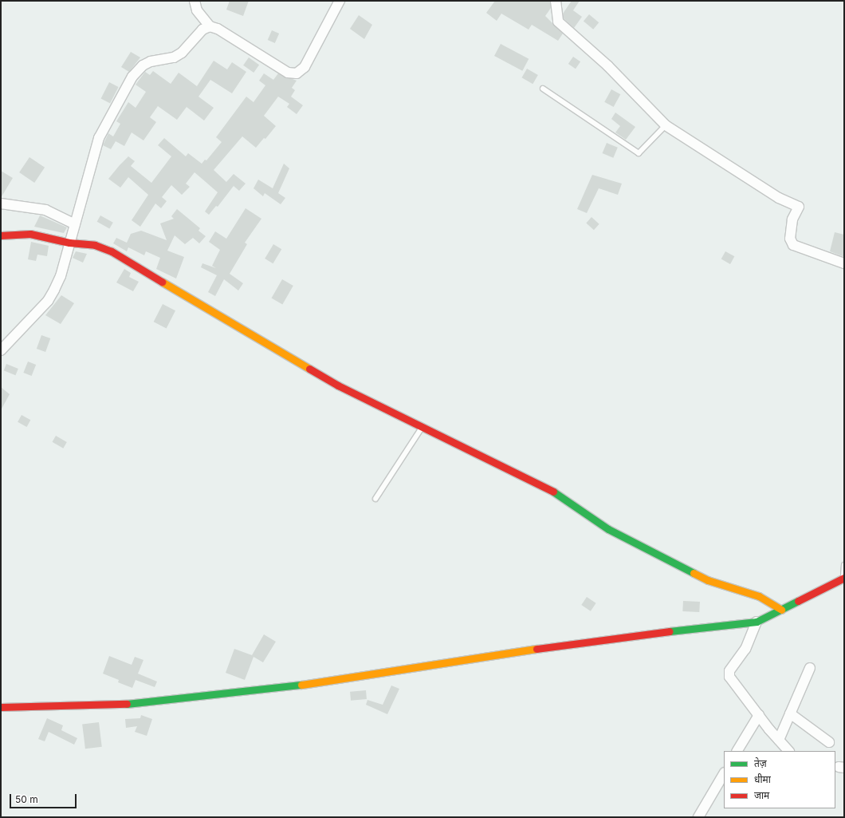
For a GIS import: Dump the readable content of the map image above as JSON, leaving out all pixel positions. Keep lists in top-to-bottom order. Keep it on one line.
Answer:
{"legend":["तेज़","धीमा","जाम"],"scale_bar":"50 m"}
